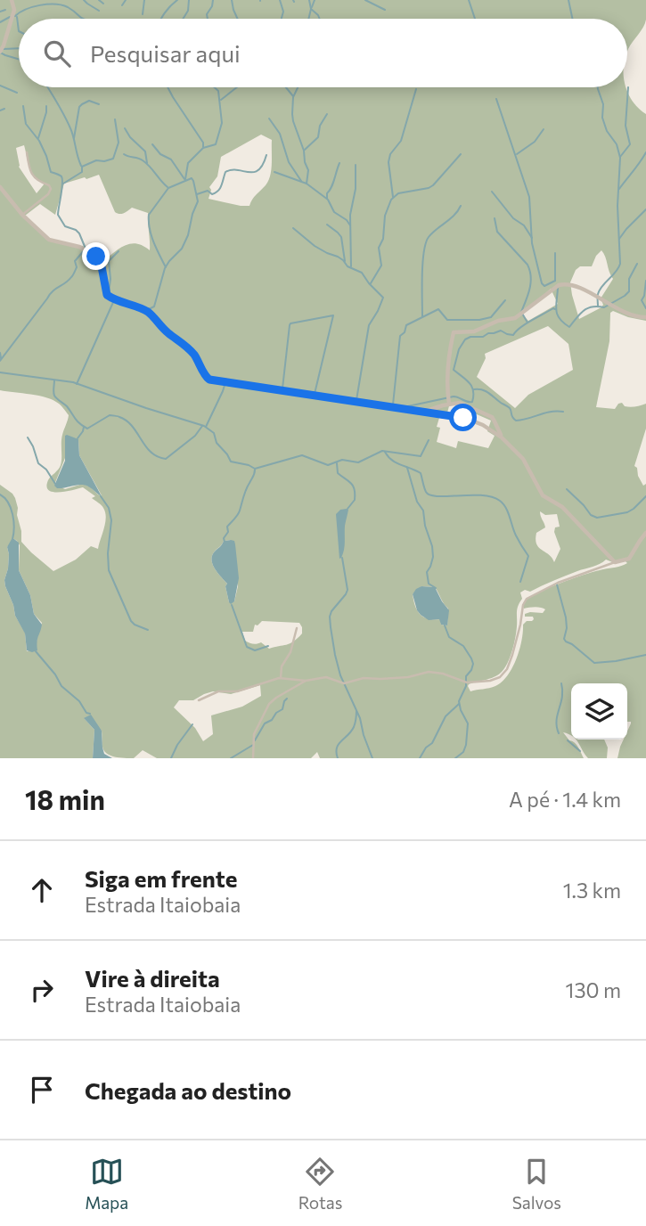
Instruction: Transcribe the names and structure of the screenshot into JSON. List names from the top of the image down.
{
  "page": {
    "search": "Pesquisar aqui",
    "heading": ["18 min", "A pé · 1.4 km"],
    "list": [
      ["Siga em frente", "Estrada Itaiobaia", "1.3 km"],
      ["Vire à direita", "Estrada Itaiobaia", "130 m"],
      "Chegada ao destino"
    ],
    "nav": ["Mapa", "Rotas", "Salvos"]
  }
}
